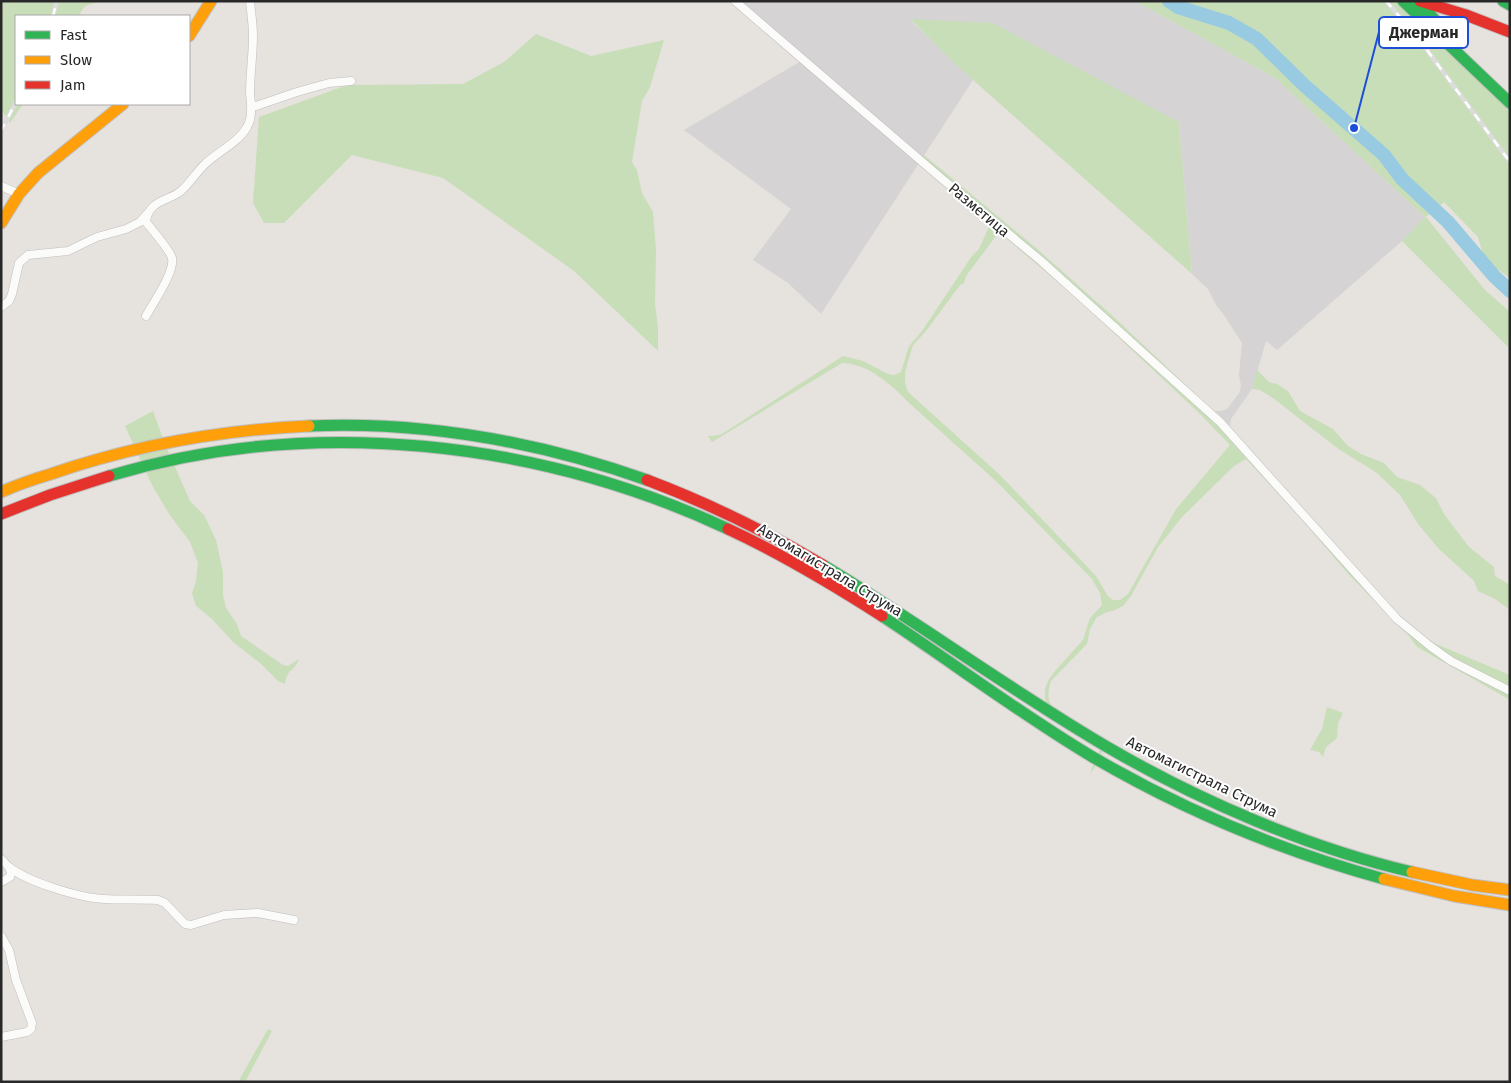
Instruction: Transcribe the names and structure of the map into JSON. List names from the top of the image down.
{
  "streets": {
    "main road": ["Автомагистрала Струма"],
    "street": ["Разметица"]
  },
  "places": ["Джерман"],
  "legend": ["Fast", "Slow", "Jam"]
}
